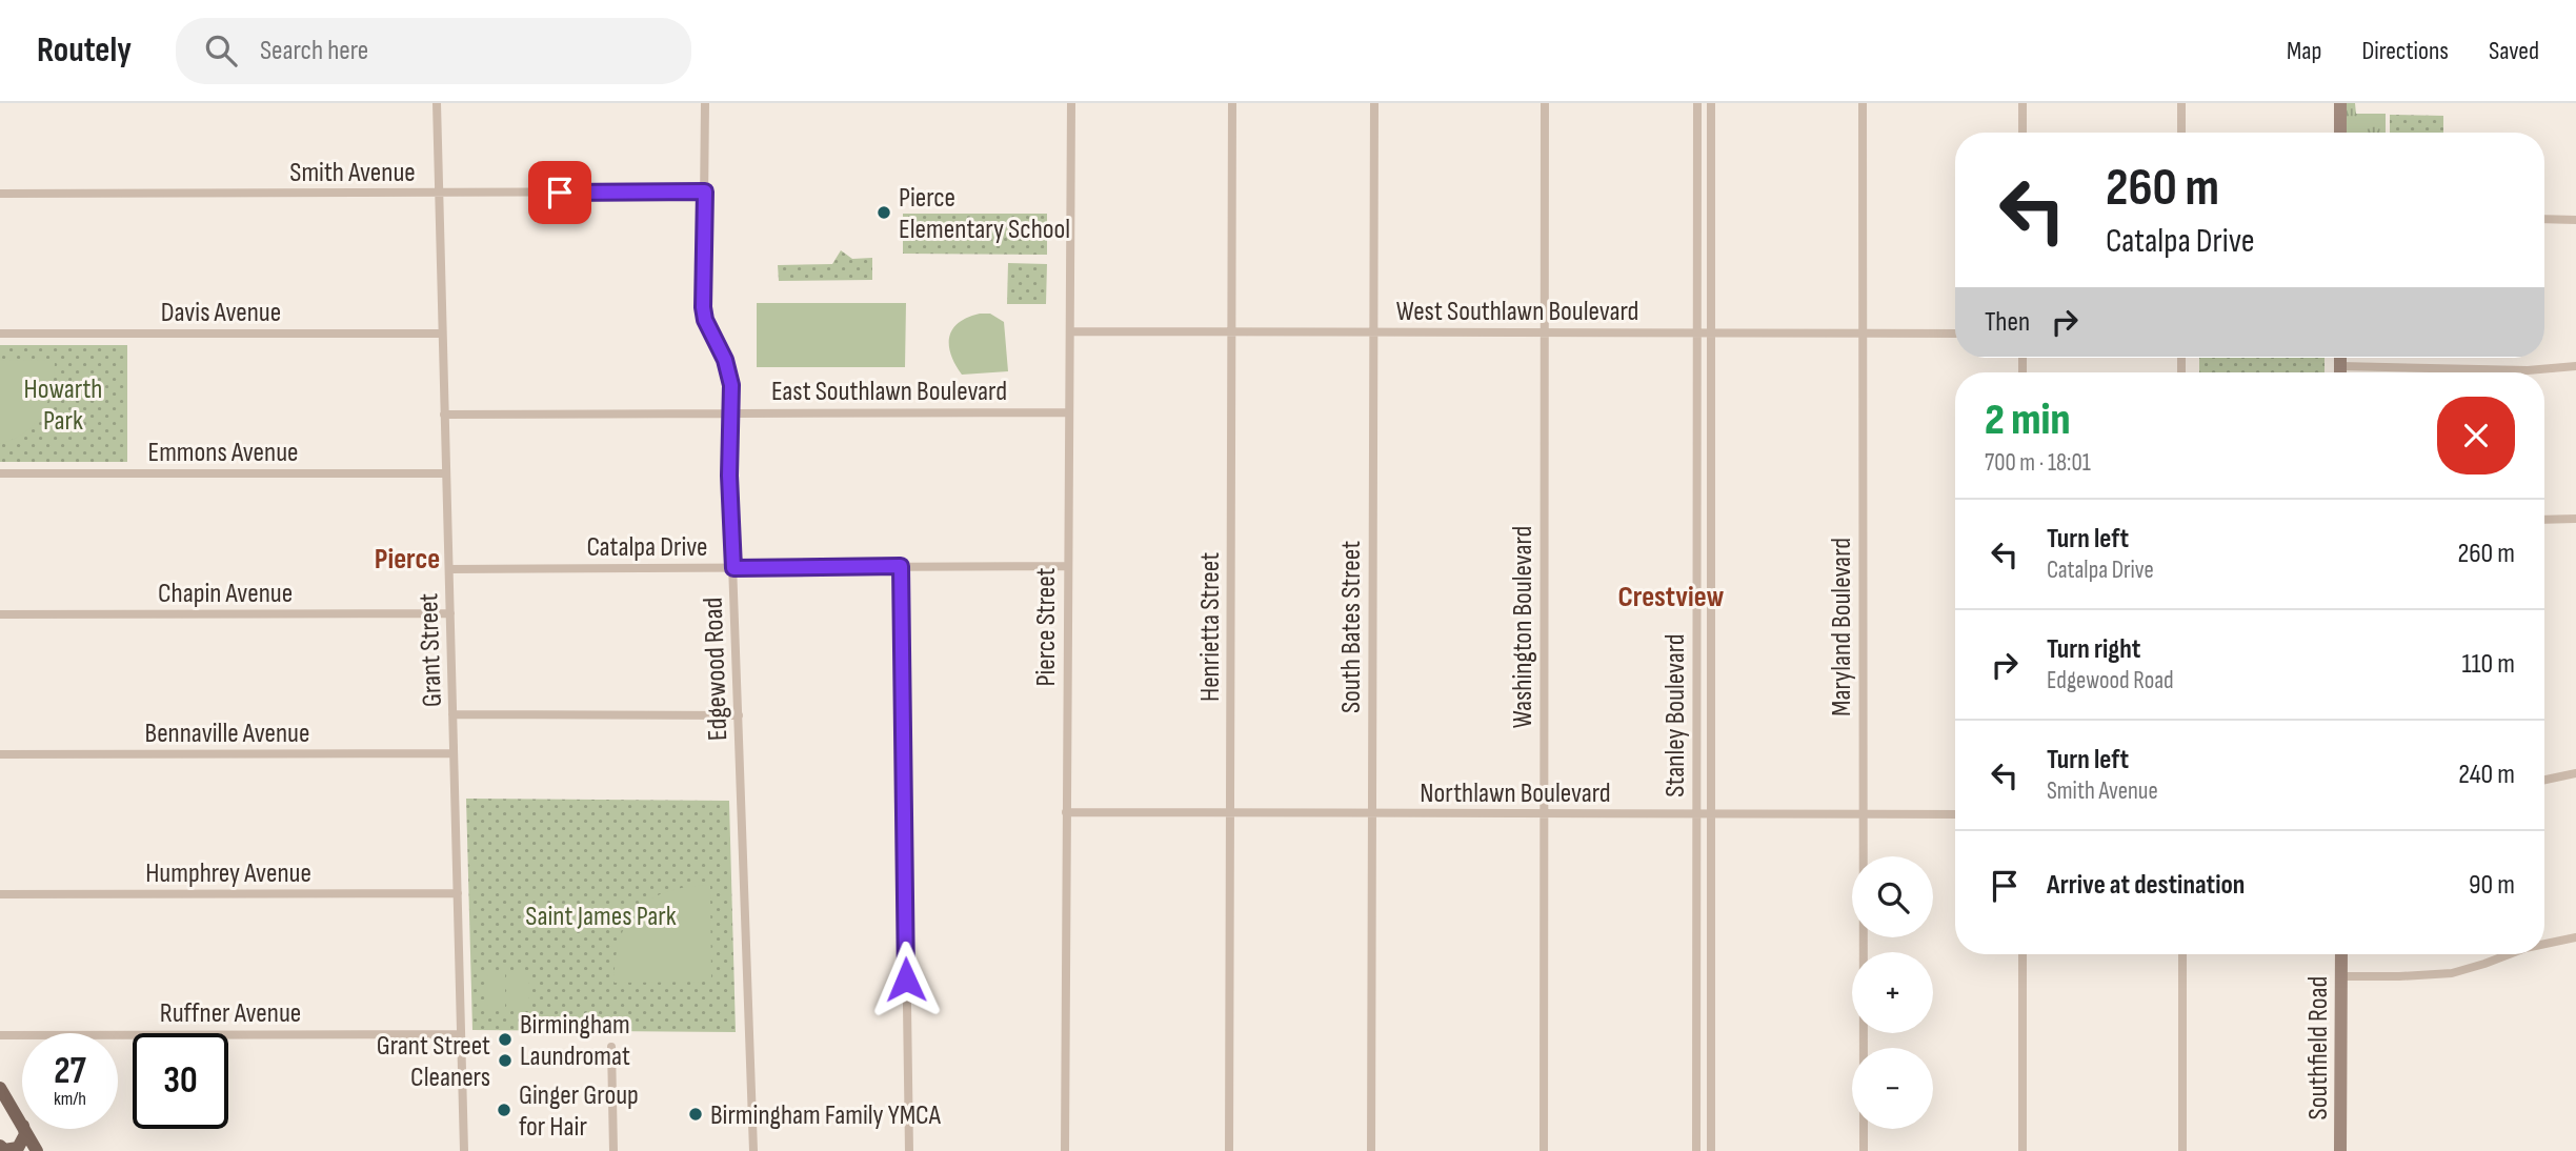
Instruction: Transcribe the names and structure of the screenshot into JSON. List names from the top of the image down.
{
  "streets": {
    "main road": ["Southfield Road"],
    "street": [
      "Smith Avenue",
      "West Southlawn Boulevard",
      "Davis Avenue",
      "East Southlawn Boulevard",
      "Emmons Avenue",
      "Catalpa Drive",
      "Chapin Avenue",
      "Pierce Street",
      "Henrietta Street",
      "South Bates Street",
      "Washington Boulevard",
      "Maryland Boulevard",
      "Grant Street",
      "Edgewood Road",
      "Stanley Boulevard",
      "Bennaville Avenue",
      "Northlawn Boulevard",
      "Humphrey Avenue",
      "Ruffner Avenue"
    ]
  },
  "crossings": [
    ["Smith Avenue", "Grant Street"],
    ["Smith Avenue", "Edgewood Road"],
    ["West Southlawn Boulevard", "Pierce Street"],
    ["West Southlawn Boulevard", "Henrietta Street"],
    ["West Southlawn Boulevard", "South Bates Street"],
    ["West Southlawn Boulevard", "Washington Boulevard"],
    ["West Southlawn Boulevard", "Maryland Boulevard"],
    ["West Southlawn Boulevard", "Stanley Boulevard"],
    ["Davis Avenue", "Grant Street"],
    ["East Southlawn Boulevard", "Pierce Street"],
    ["East Southlawn Boulevard", "Grant Street"],
    ["East Southlawn Boulevard", "Edgewood Road"],
    ["Emmons Avenue", "Grant Street"],
    ["Catalpa Drive", "Pierce Street"],
    ["Catalpa Drive", "Grant Street"],
    ["Catalpa Drive", "Edgewood Road"],
    ["Chapin Avenue", "Grant Street"],
    ["Pierce Street", "Northlawn Boulevard"],
    ["Henrietta Street", "Northlawn Boulevard"],
    ["South Bates Street", "Northlawn Boulevard"],
    ["Washington Boulevard", "Northlawn Boulevard"],
    ["Maryland Boulevard", "Northlawn Boulevard"],
    ["Grant Street", "Bennaville Avenue"],
    ["Grant Street", "Humphrey Avenue"],
    ["Grant Street", "Ruffner Avenue"],
    ["Stanley Boulevard", "Northlawn Boulevard"]
  ],
  "districts": ["Pierce", "Crestview"],
  "parks": ["Howarth Park", "Saint James Park"],
  "places": [
    "Pierce Elementary School",
    "Birmingham Laundromat",
    "Grant Street Cleaners",
    "Ginger Group for Hair",
    "Birmingham Family YMCA"
  ],
  "page": {
    "header": "Routely",
    "search": "Search here",
    "nav": ["Map", "Directions", "Saved"],
    "turn": ["260 m", "Catalpa Drive"],
    "then": "Then",
    "heading": ["2 min", "700 m · 18:01"],
    "list": [
      {
        "name": "Turn left",
        "note": "Catalpa Drive",
        "value": "260 m"
      },
      {
        "name": "Turn right",
        "note": "Edgewood Road",
        "value": "110 m"
      },
      {
        "name": "Turn left",
        "note": "Smith Avenue",
        "value": "240 m"
      },
      {
        "name": "Arrive at destination",
        "value": "90 m"
      }
    ],
    "map_buttons": ["+", "−"],
    "speed": "27 km/h",
    "limit": "30"
  }
}
